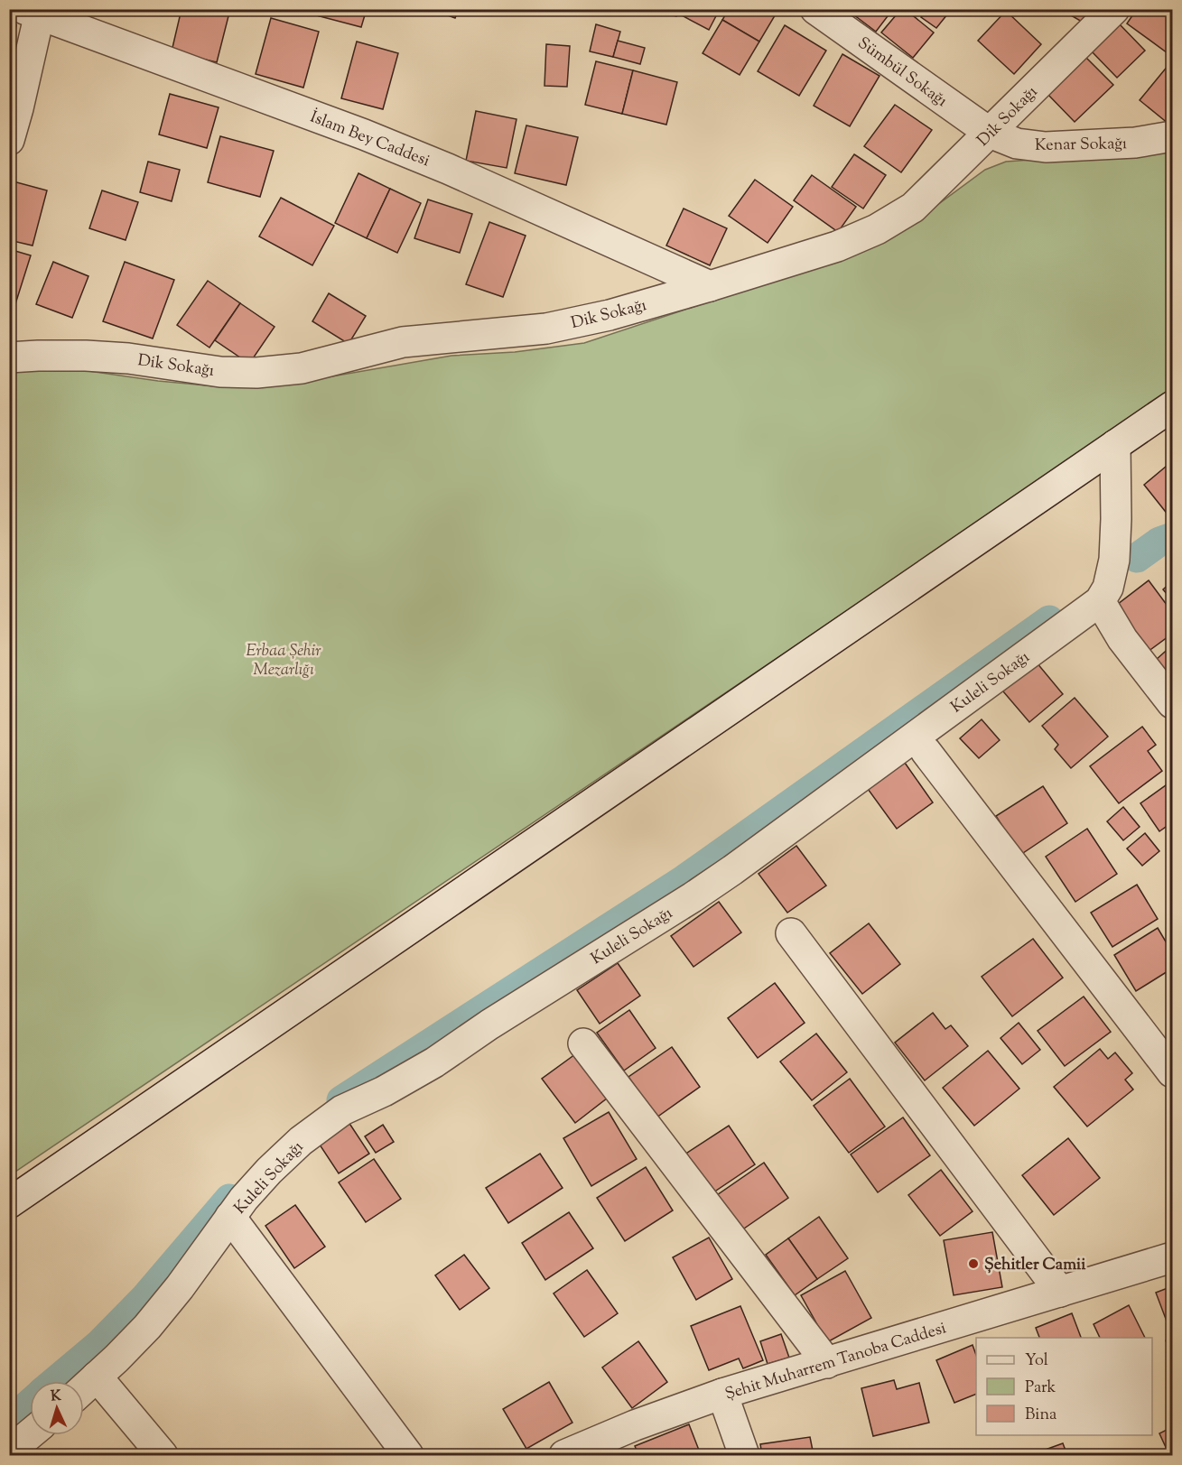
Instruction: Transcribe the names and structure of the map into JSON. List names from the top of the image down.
{
  "streets": {
    "street": [
      "Sümbül Sokağı",
      "Dik Sokağı",
      "İslam Bey Caddesi",
      "Kenar Sokağı",
      "Kuleli Sokağı",
      "Şehit Muharrem Tanoba Caddesi"
    ]
  },
  "crossings": [
    ["Sümbül Sokağı", "Dik Sokağı"],
    ["Sümbül Sokağı", "Kenar Sokağı"],
    ["Dik Sokağı", "İslam Bey Caddesi"],
    ["Dik Sokağı", "Kenar Sokağı"]
  ],
  "parks": ["Erbaa Şehir Mezarlığı"],
  "places": ["Şehitler Camii"],
  "legend": ["Yol", "Park", "Bina"],
  "north": "top"
}
